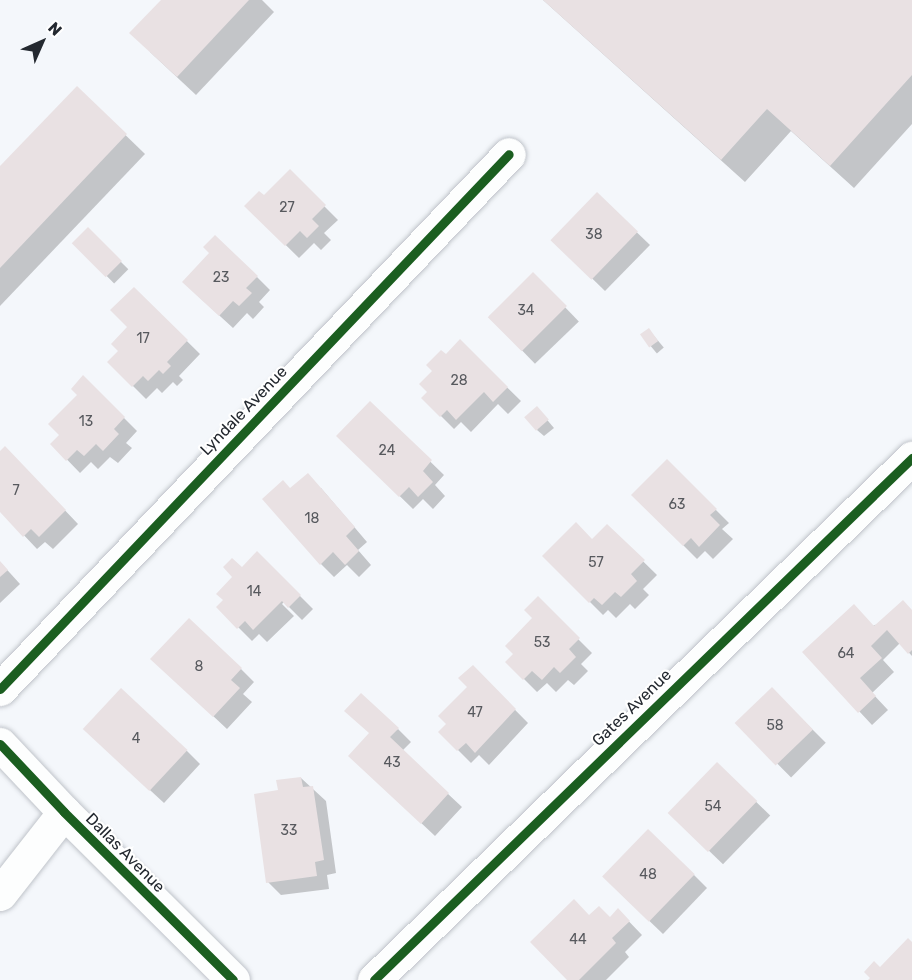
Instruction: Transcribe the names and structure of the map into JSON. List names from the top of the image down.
{
  "streets": {
    "street": ["Lyndale Avenue", "Gates Avenue", "Dallas Avenue"]
  },
  "house_numbers": [
    "27",
    "38",
    "23",
    "34",
    "17",
    "28",
    "13",
    "24",
    "7",
    "63",
    "18",
    "57",
    "14",
    "53",
    "64",
    "8",
    "47",
    "58",
    "4",
    "43",
    "54",
    "33",
    "48",
    "44"
  ],
  "north": "top right"
}
